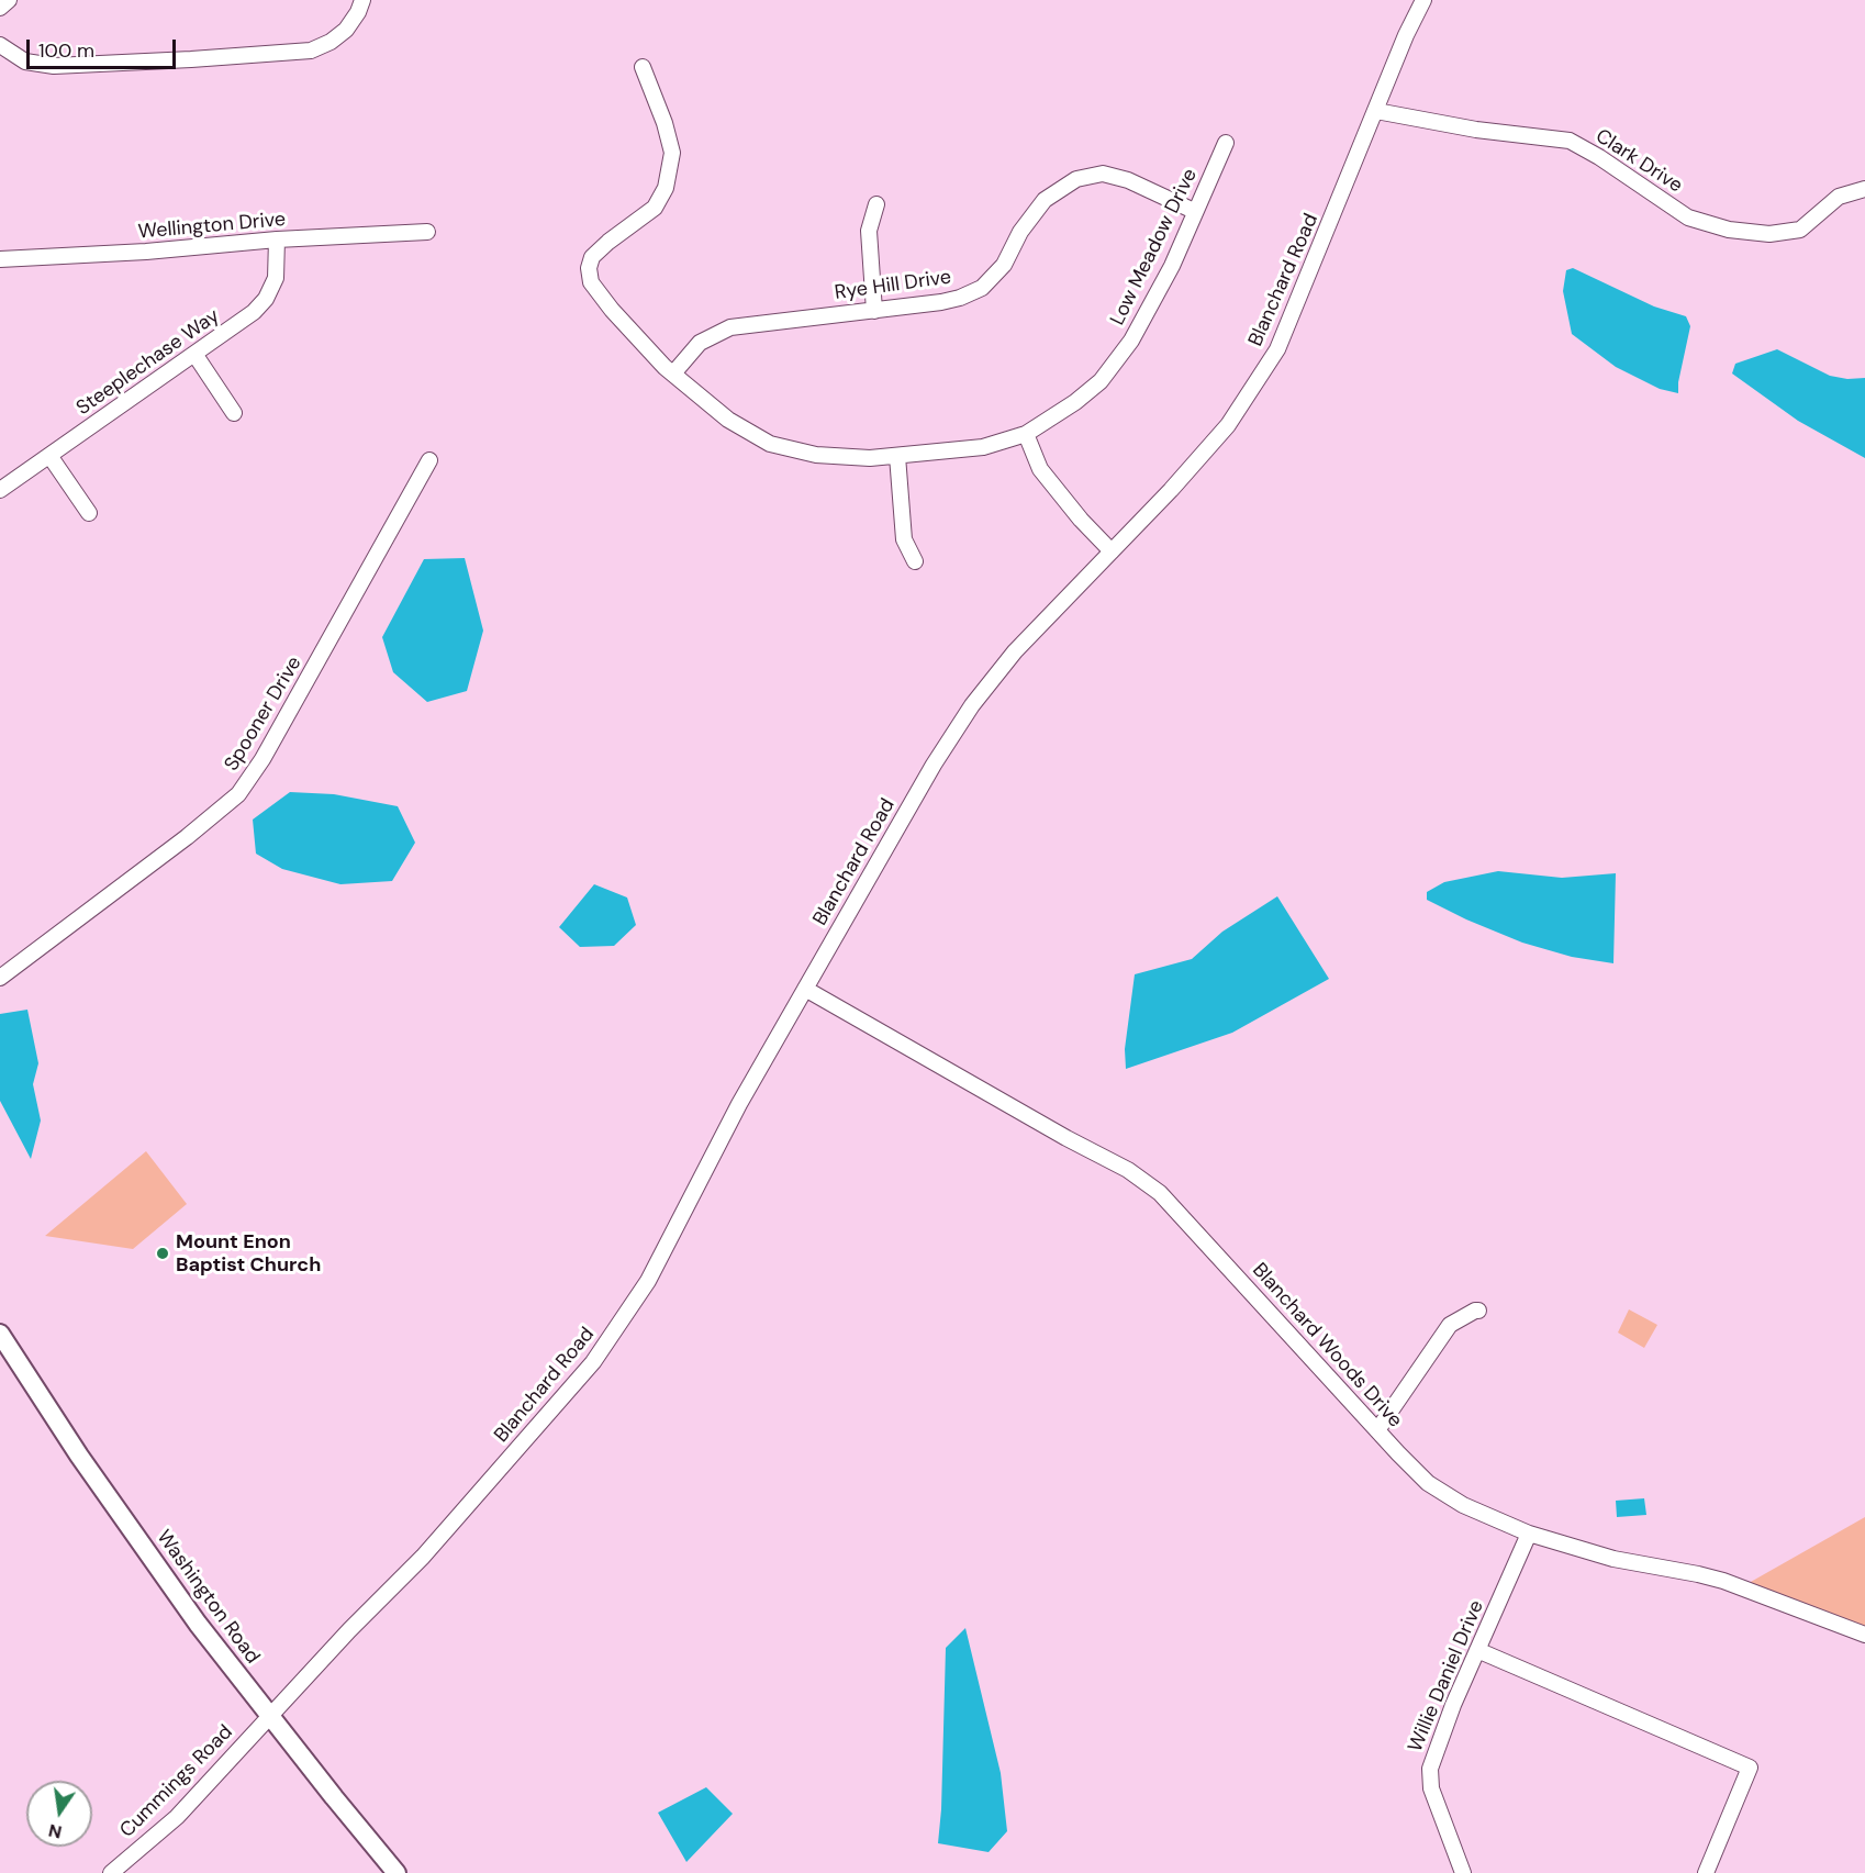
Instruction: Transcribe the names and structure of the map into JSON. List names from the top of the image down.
{
  "streets": {
    "main road": ["Washington Road"],
    "street": [
      "Clark Drive",
      "Wellington Drive",
      "Low Meadow Drive",
      "Blanchard Road",
      "Rye Hill Drive",
      "Steeplechase Way",
      "Spooner Drive",
      "Blanchard Woods Drive",
      "Willie Daniel Drive",
      "Cummings Road"
    ]
  },
  "crossings": [
    ["Clark Drive", "Blanchard Road"],
    ["Wellington Drive", "Steeplechase Way"],
    ["Low Meadow Drive", "Rye Hill Drive"],
    ["Blanchard Road", "Blanchard Woods Drive"],
    ["Blanchard Road", "Washington Road"],
    ["Blanchard Road", "Cummings Road"],
    ["Blanchard Woods Drive", "Willie Daniel Drive"],
    ["Washington Road", "Cummings Road"]
  ],
  "places": ["Mount Enon Baptist Church"],
  "scale_bar": "100 m",
  "north": "bottom"
}
